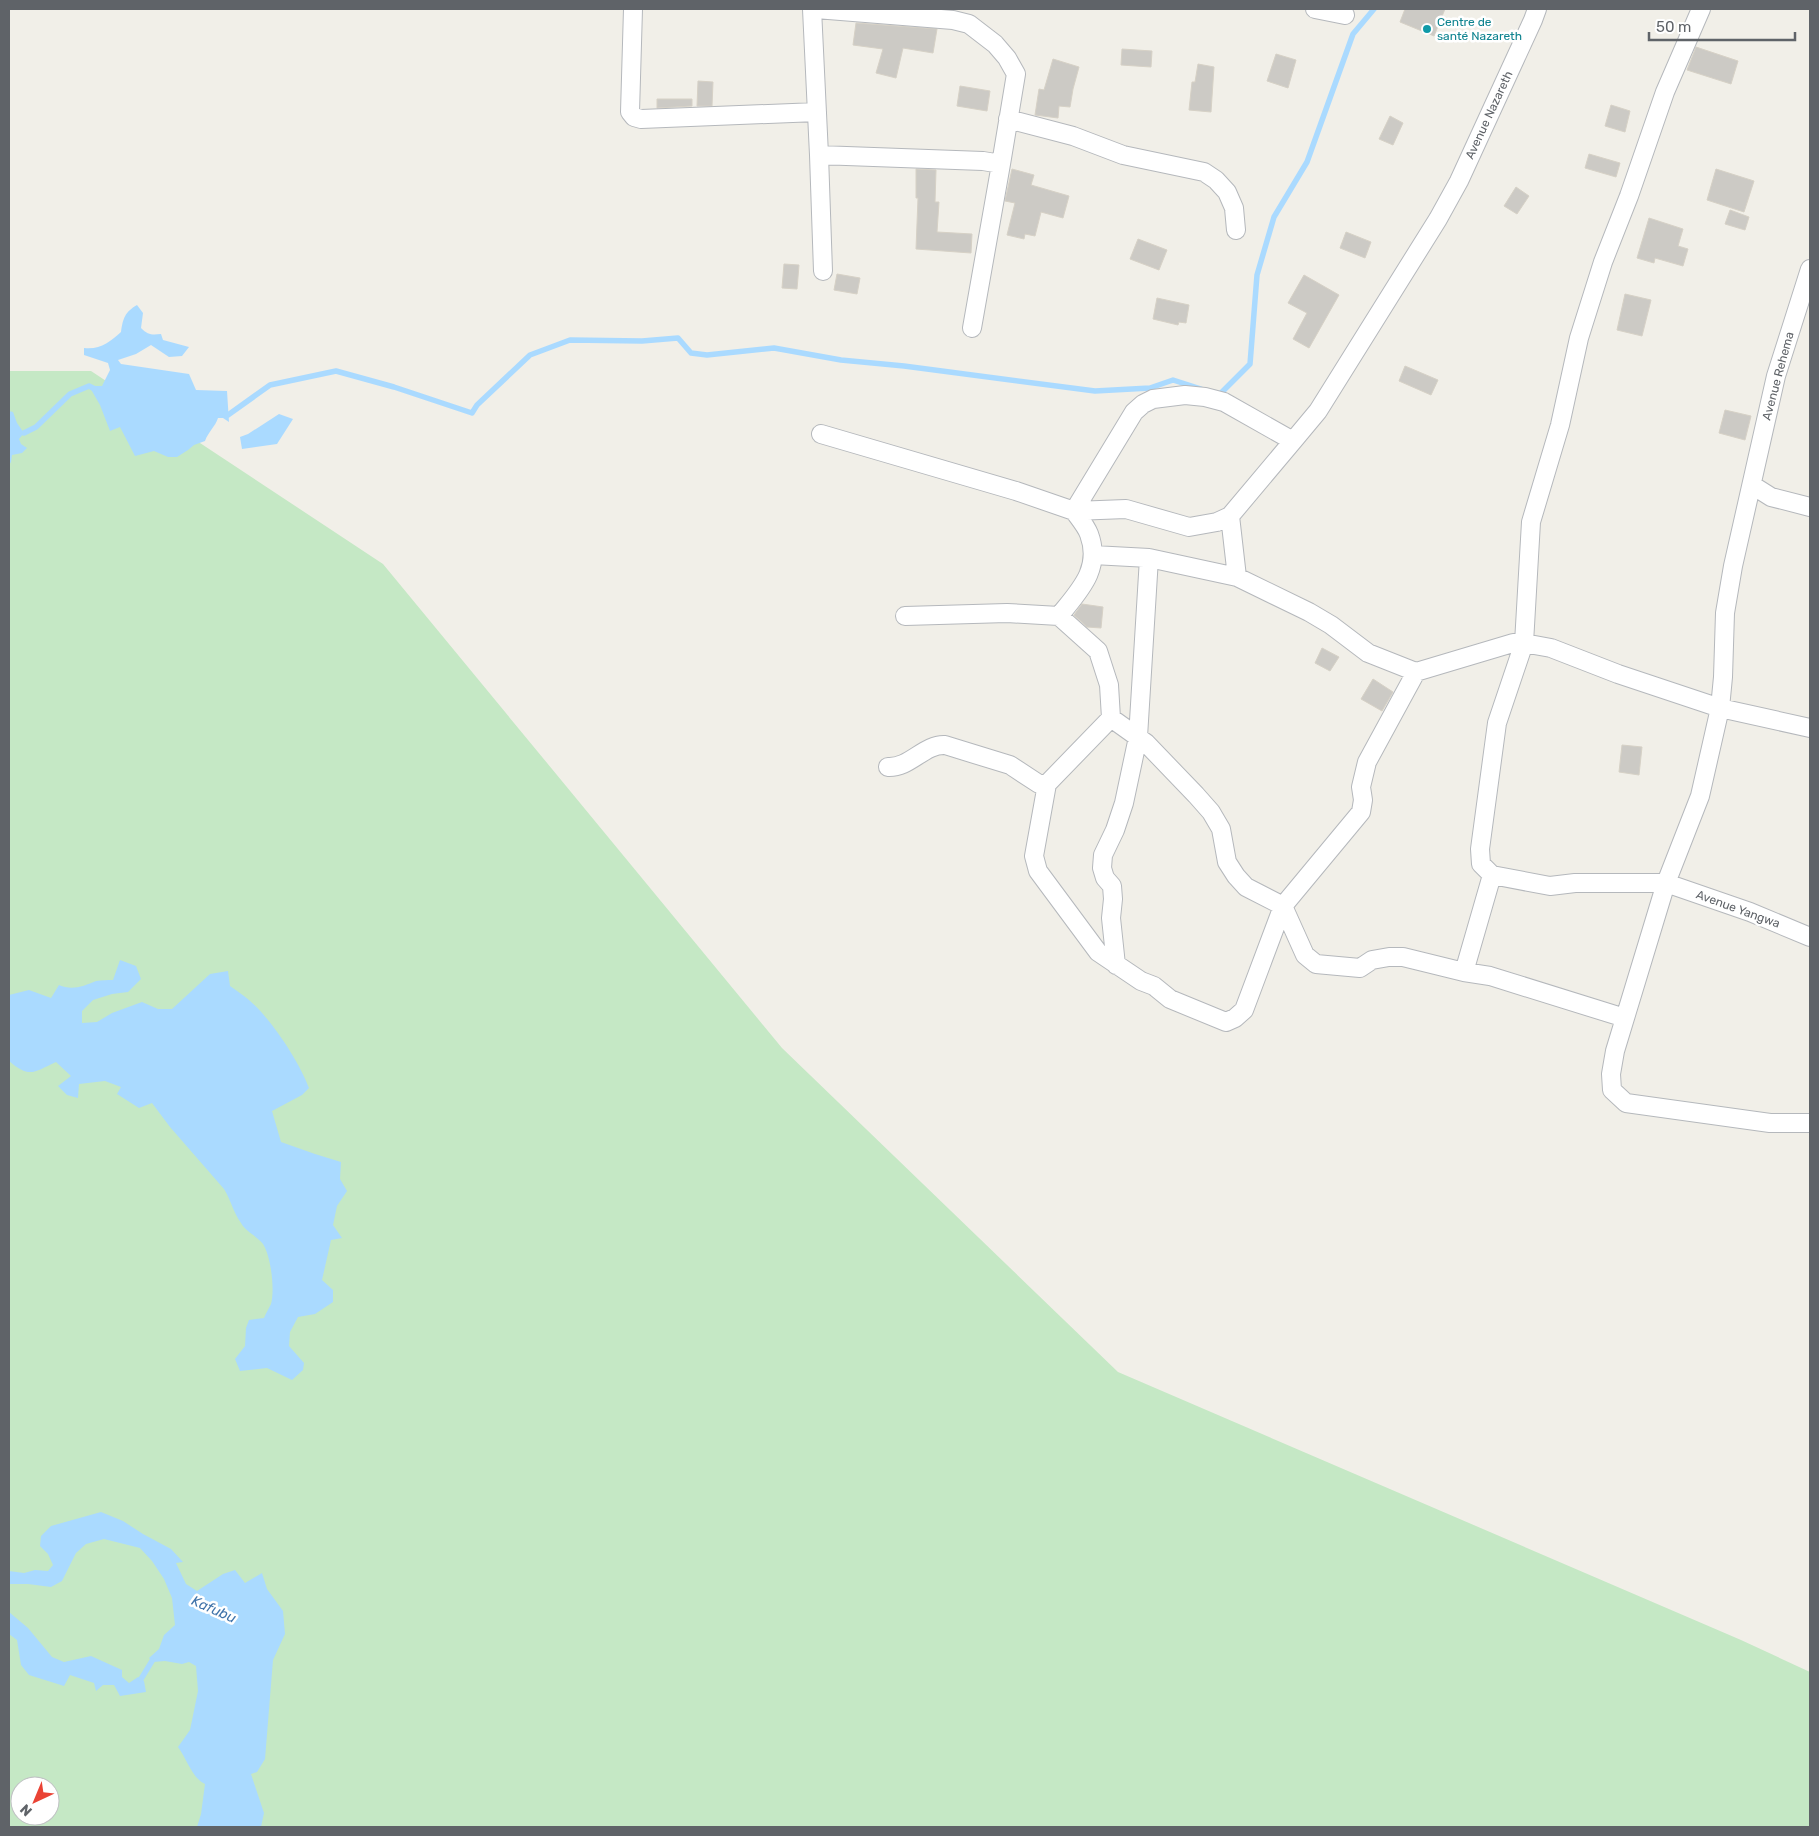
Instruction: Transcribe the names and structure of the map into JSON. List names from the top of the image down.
{
  "streets": {
    "street": ["Avenue Nazareth", "Avenue Rehema", "Avenue Yangwa"]
  },
  "crossings": [
    ["Avenue Rehema", "Avenue Yangwa"]
  ],
  "water": ["Kafubu"],
  "places": ["Centre de santé Nazareth"],
  "scale_bar": "50 m",
  "north": "bottom left"
}
